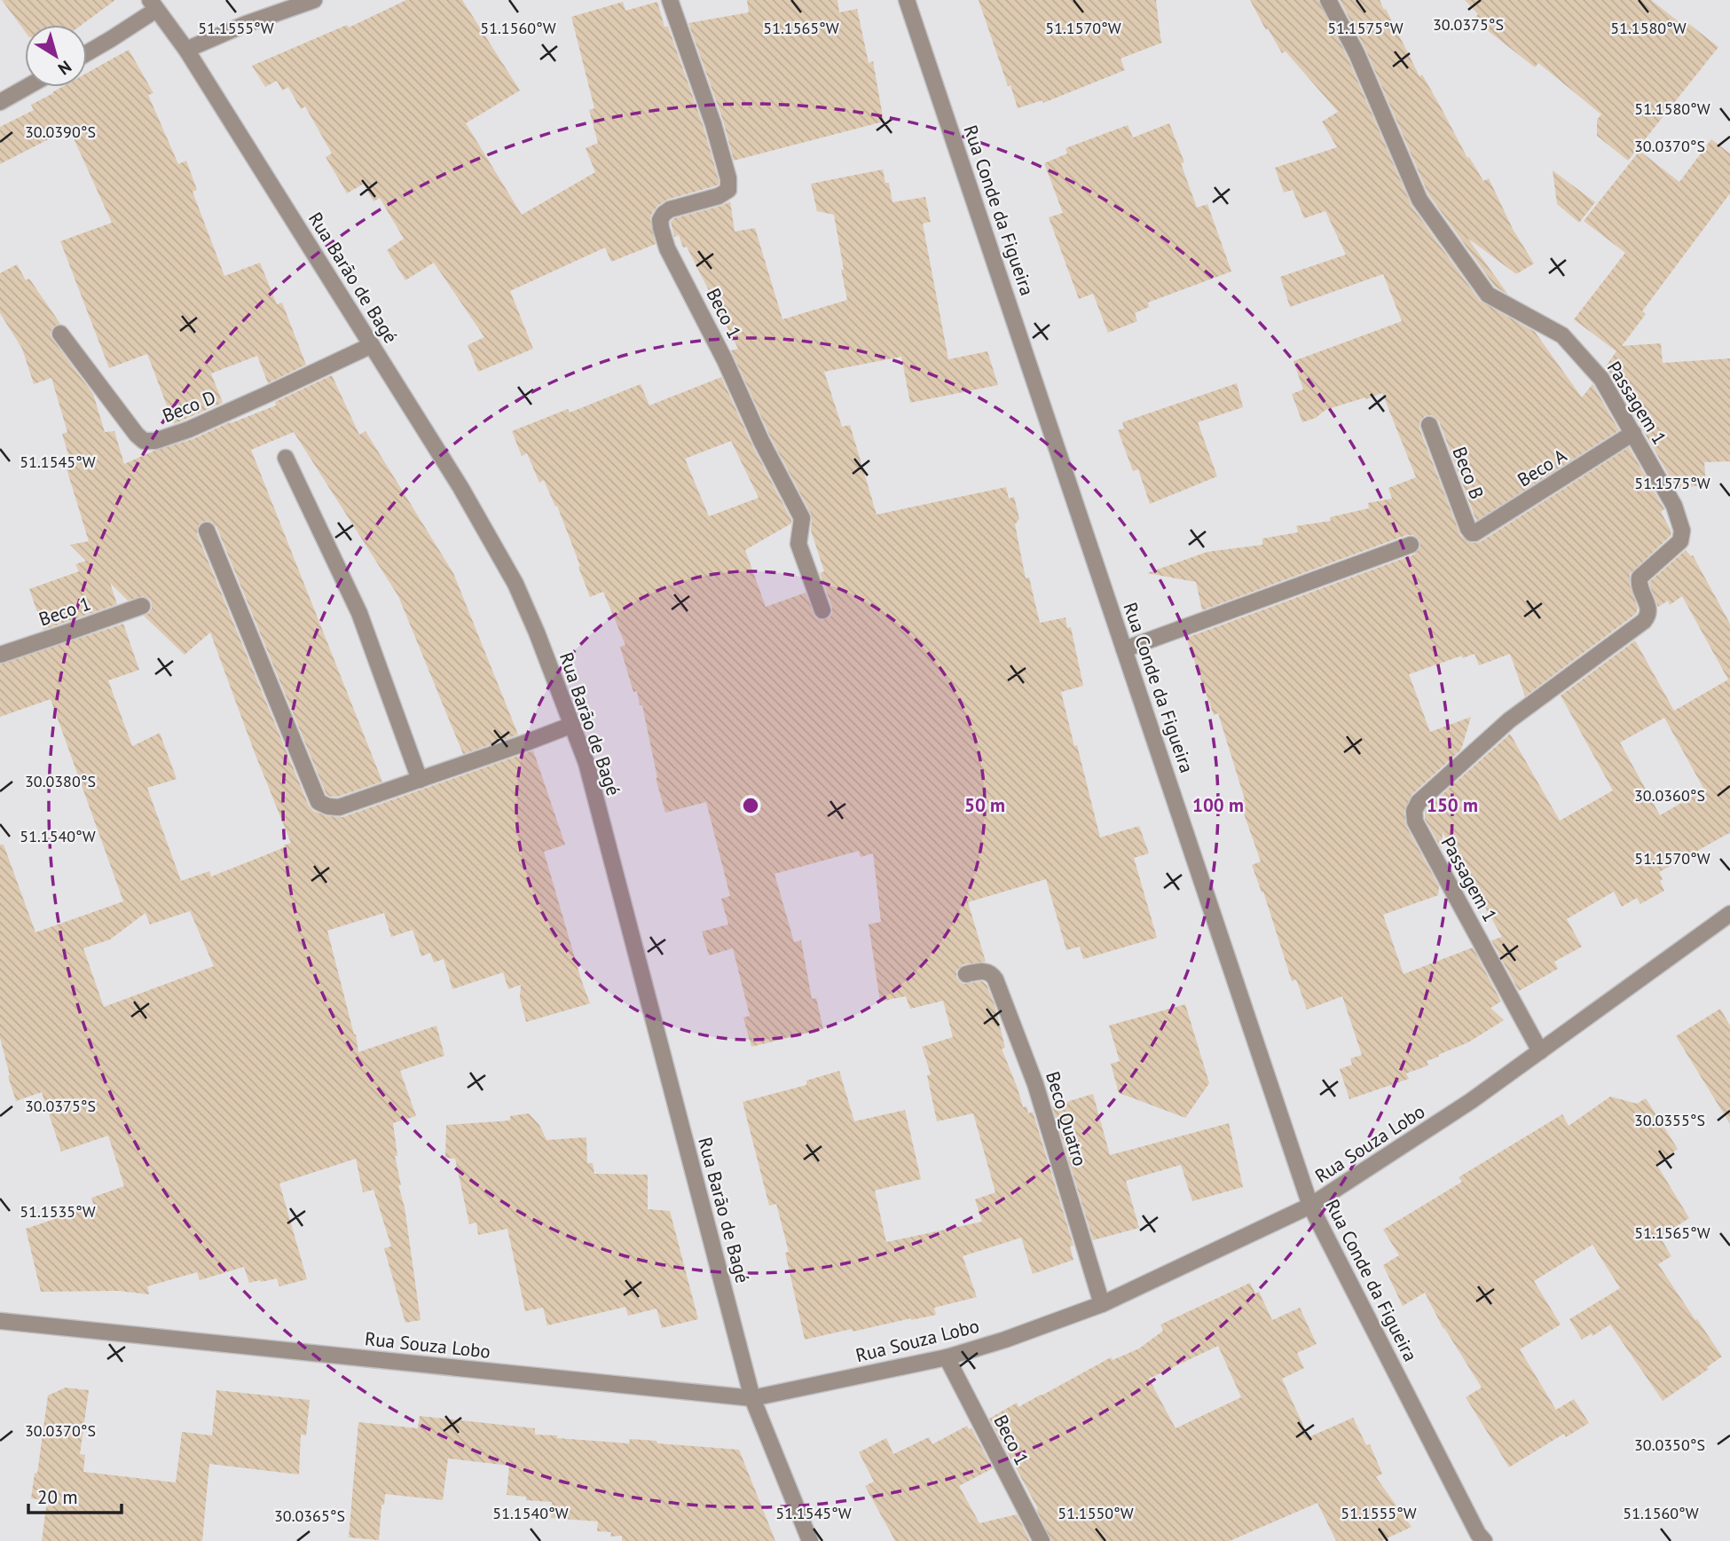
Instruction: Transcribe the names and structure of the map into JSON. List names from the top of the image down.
{
  "streets": {
    "street": [
      "Rua Conde da Figueira",
      "Rua Barão de Bagé",
      "Beco 1",
      "Passagem 1",
      "Beco D",
      "Beco A",
      "Beco B",
      "Beco Quatro",
      "Rua Souza Lobo"
    ]
  },
  "crossings": [
    ["Rua Conde da Figueira", "Rua Souza Lobo"],
    ["Rua Barão de Bagé", "Beco D"],
    ["Rua Barão de Bagé", "Rua Souza Lobo"],
    ["Beco 1", "Rua Souza Lobo"],
    ["Passagem 1", "Beco A"],
    ["Passagem 1", "Rua Souza Lobo"],
    ["Beco A", "Beco B"],
    ["Beco Quatro", "Rua Souza Lobo"]
  ],
  "scale_bar": "20 m",
  "north": "bottom right",
  "coordinates": [
    "30.0375°S",
    "51.1555°W",
    "51.1570°W",
    "51.1575°W",
    "51.1580°W",
    "51.1560°W",
    "51.1565°W",
    "30.0390°S",
    "30.0370°S",
    "51.1545°W",
    "30.0380°S",
    "30.0360°S",
    "51.1540°W",
    "30.0355°S",
    "51.1535°W",
    "30.0350°S",
    "51.1550°W",
    "30.0365°S"
  ],
  "rings": ["50 m", "100 m", "150 m"]
}
